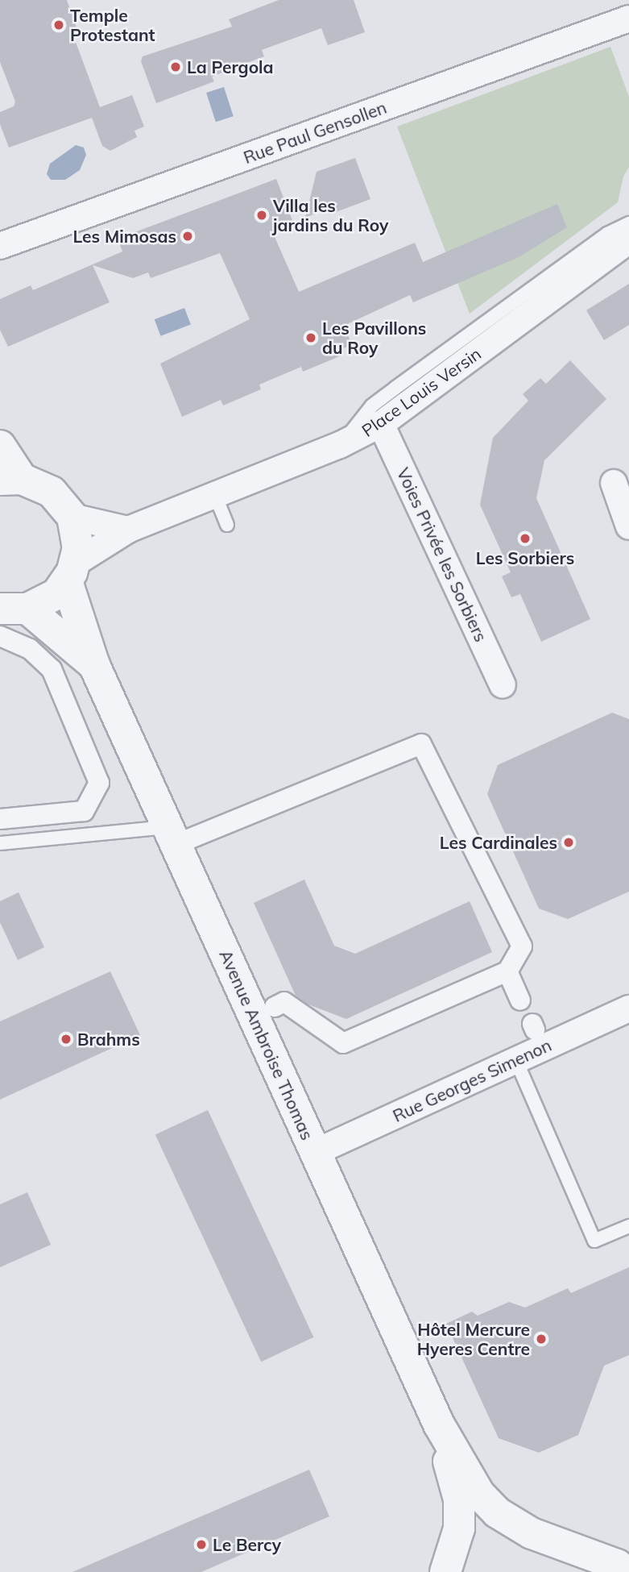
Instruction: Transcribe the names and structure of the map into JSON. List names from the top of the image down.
{
  "streets": {
    "street": [
      "Rue Paul Gensollen",
      "Place Louis Versin",
      "Voies Privée les Sorbiers",
      "Avenue Ambroise Thomas",
      "Rue Georges Simenon"
    ]
  },
  "crossings": [
    ["Place Louis Versin", "Voies Privée les Sorbiers"],
    ["Place Louis Versin", "Avenue Ambroise Thomas"],
    ["Avenue Ambroise Thomas", "Rue Georges Simenon"]
  ],
  "places": [
    "Temple Protestant",
    "La Pergola",
    "Villa les jardins du Roy",
    "Les Mimosas",
    "Les Pavillons du Roy",
    "Les Sorbiers",
    "Les Cardinales",
    "Brahms",
    "Hôtel Mercure Hyeres Centre",
    "Le Bercy"
  ]
}
